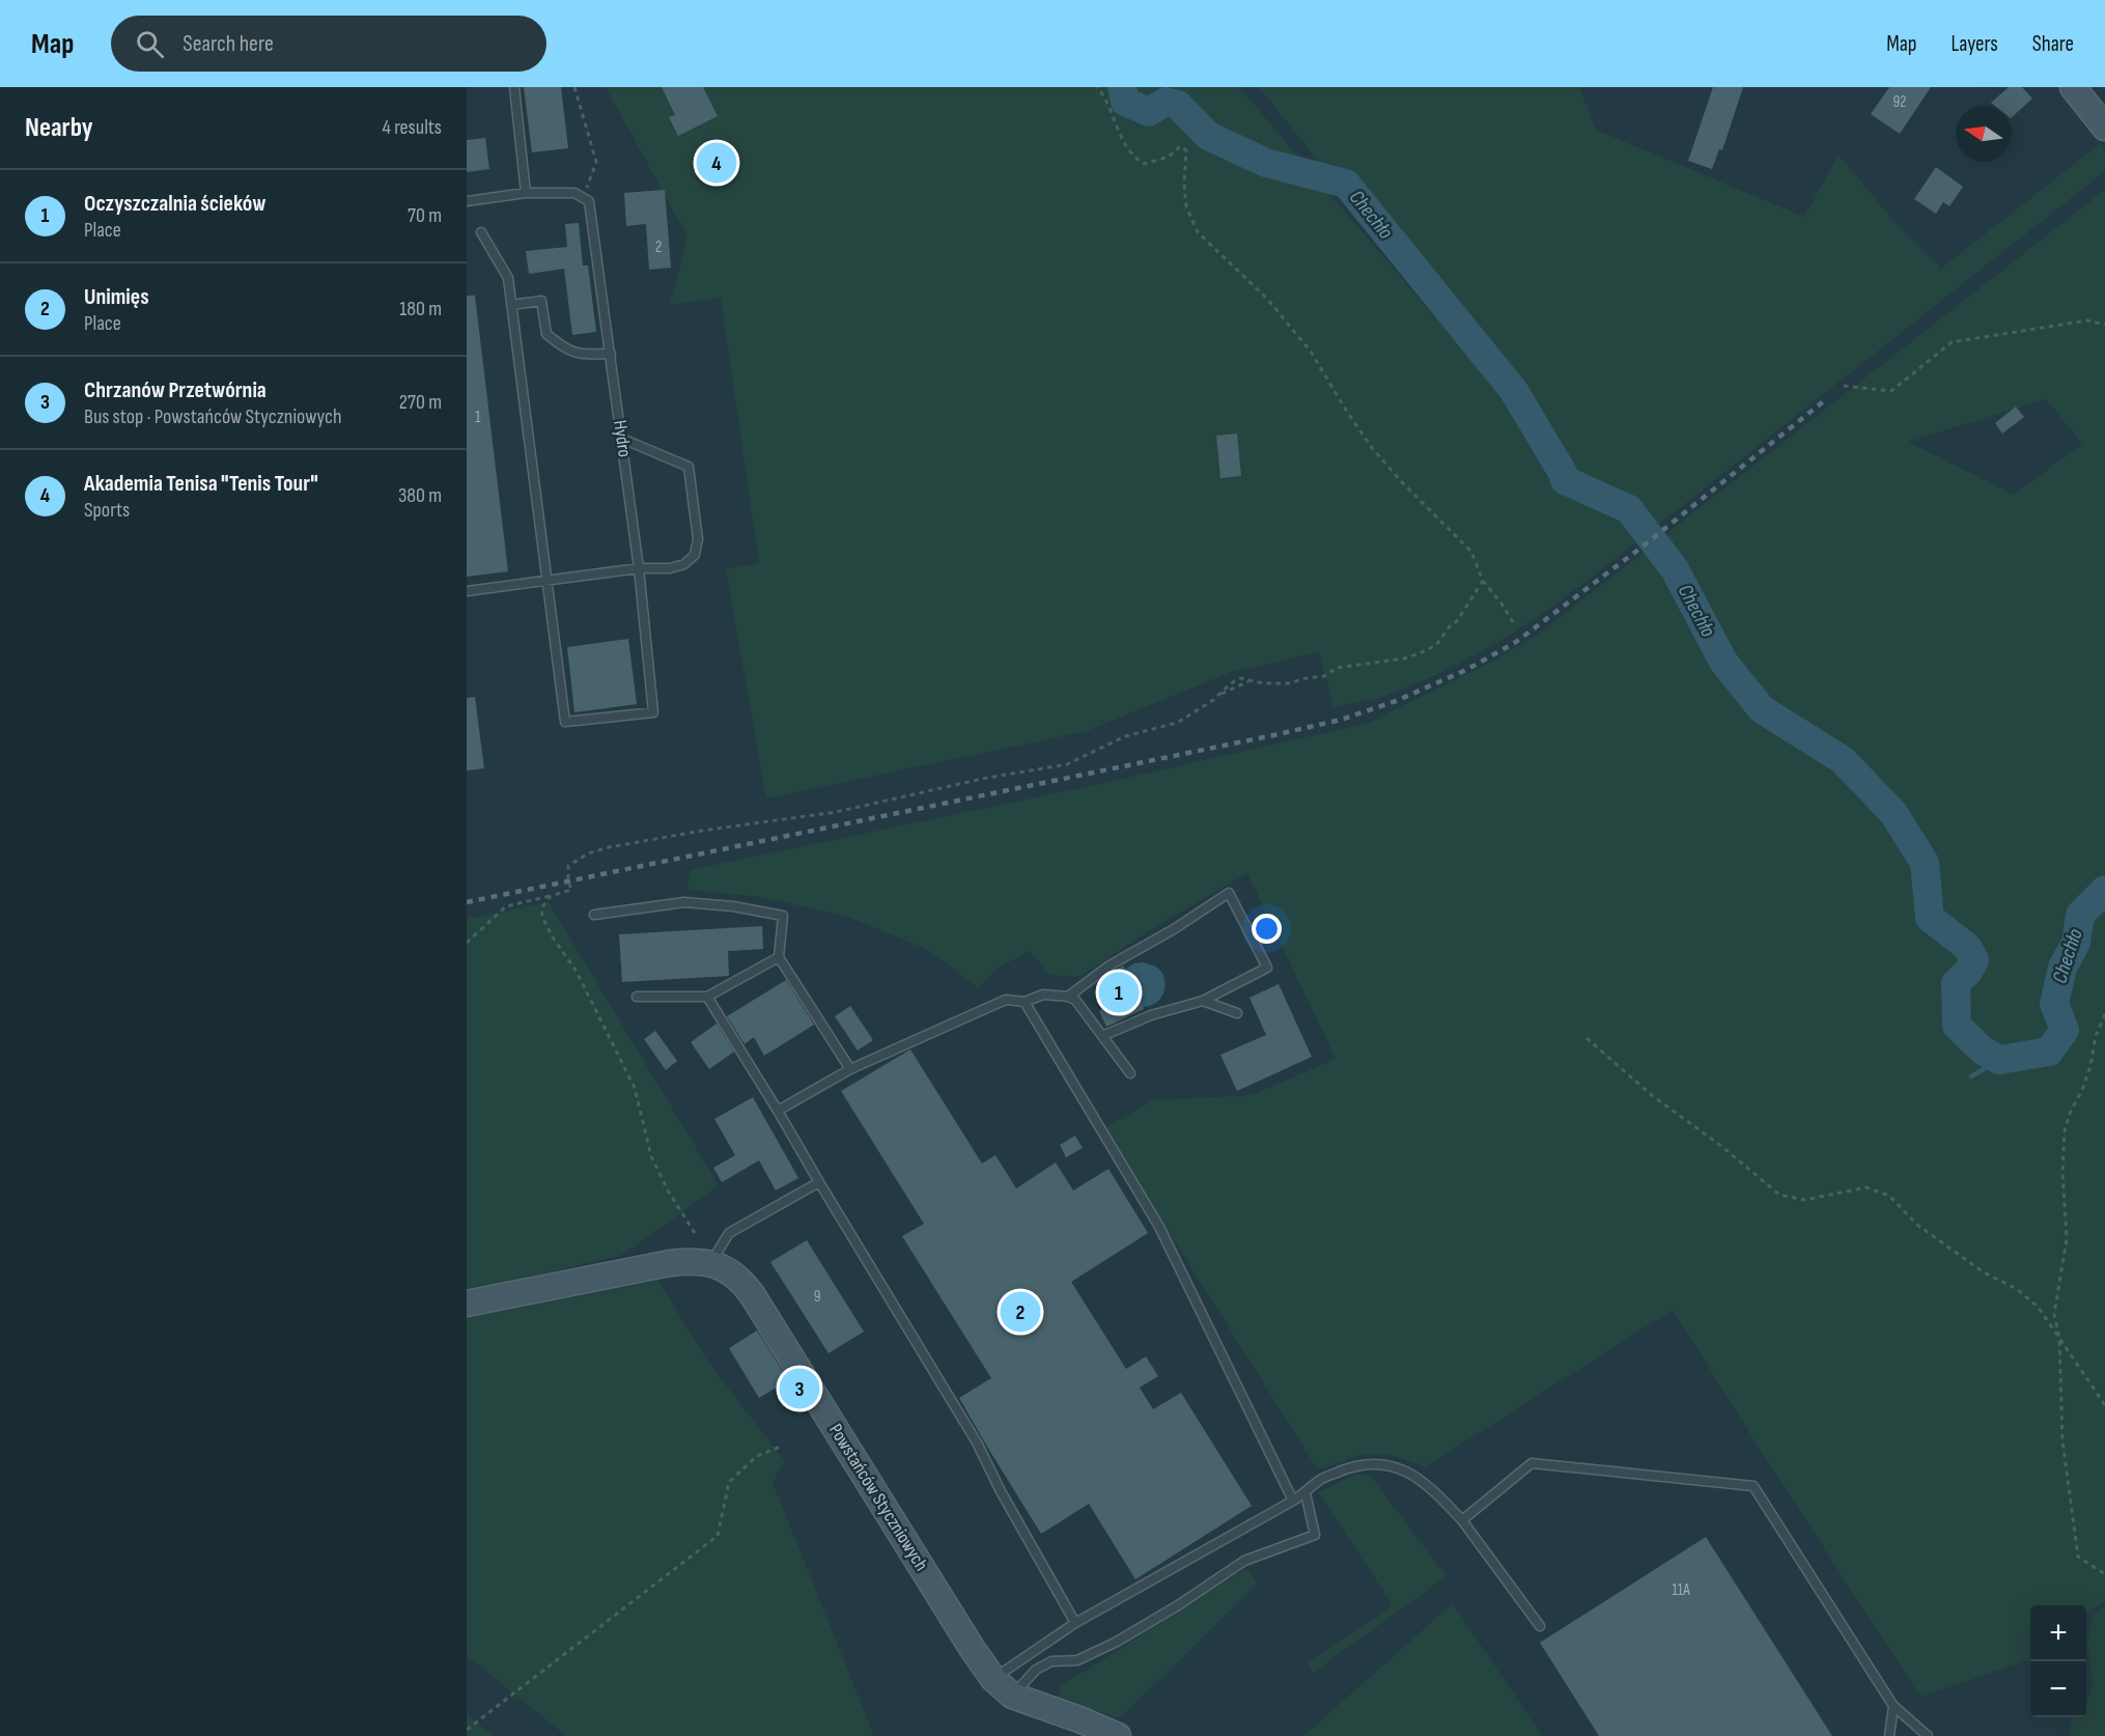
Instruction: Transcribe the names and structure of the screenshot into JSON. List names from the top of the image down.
{
  "streets": {
    "street": ["Powstańców Styczniowych"],
    "lane": ["Hydro"]
  },
  "water": ["Chechło"],
  "house_numbers": [
    "92",
    "2",
    "1",
    "9",
    "11A"
  ],
  "north": "left",
  "page": {
    "header": "Map",
    "search": "Search here",
    "nav": ["Map", "Layers", "Share"],
    "heading": ["Nearby", "4 results"],
    "pins": [
      "4",
      "1",
      "2",
      "3"
    ],
    "list": [
      {
        "mark": "1",
        "name": "Oczyszczalnia ścieków",
        "note": "Place",
        "value": "70 m"
      },
      {
        "mark": "2",
        "name": "Unimięs",
        "note": "Place",
        "value": "180 m"
      },
      {
        "mark": "3",
        "name": "Chrzanów Przetwórnia",
        "note": "Bus stop · Powstańców Styczniowych",
        "value": "270 m"
      },
      {
        "mark": "4",
        "name": "Akademia Tenisa \"Tenis Tour\"",
        "note": "Sports",
        "value": "380 m"
      }
    ],
    "map_buttons": ["+", "−"]
  }
}
